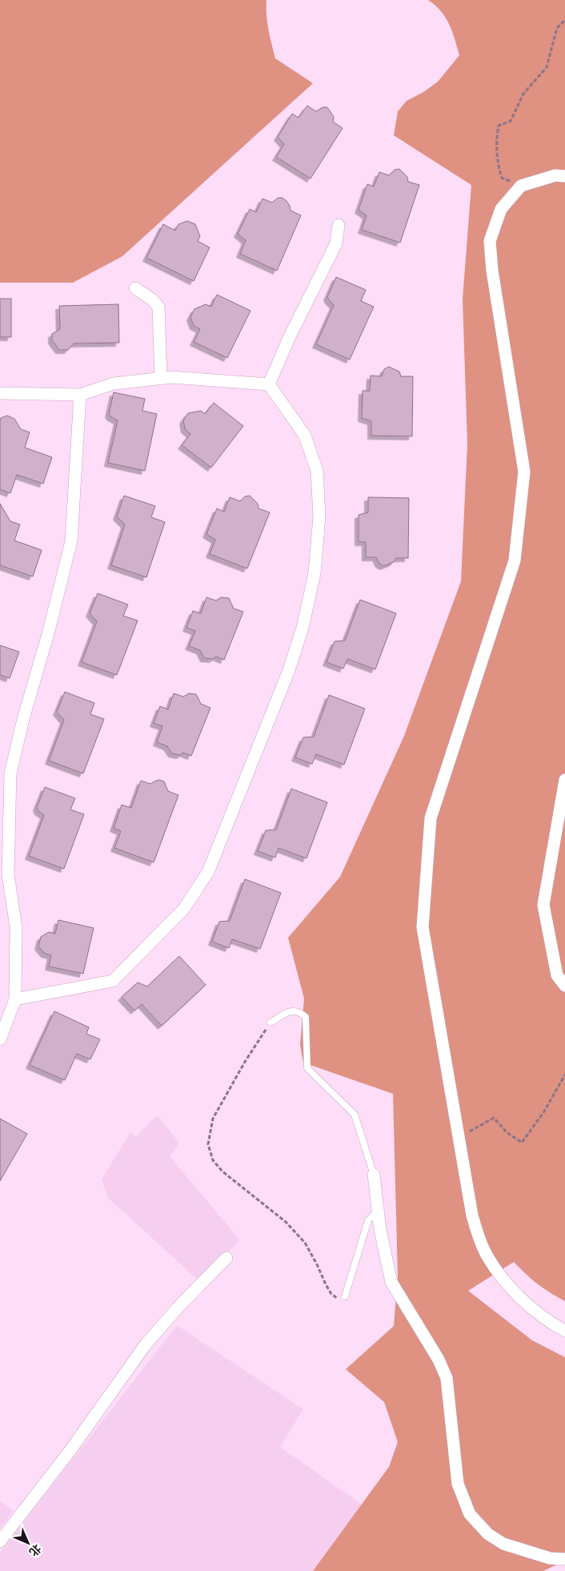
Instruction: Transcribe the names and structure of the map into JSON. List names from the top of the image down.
{
  "north": "bottom right"
}
